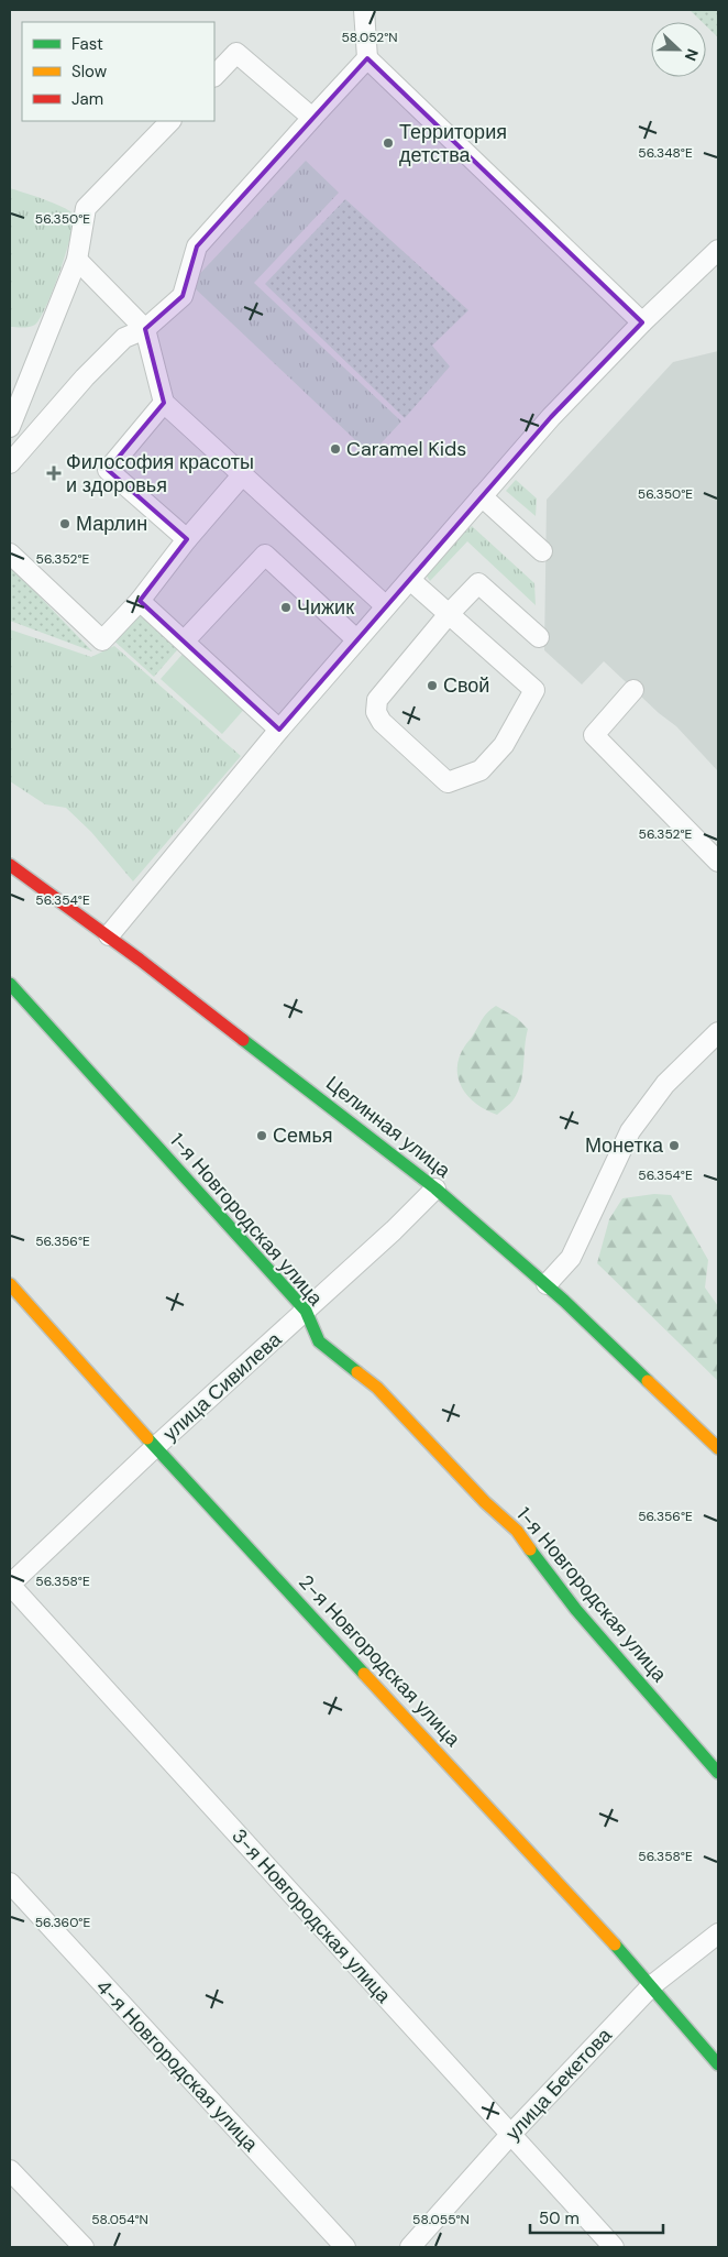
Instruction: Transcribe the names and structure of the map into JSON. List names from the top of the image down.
{
  "streets": {
    "street": [
      "Целинная улица",
      "1-я Новгородская улица",
      "улица Сивилева",
      "2-я Новгородская улица",
      "3-я Новгородская улица",
      "4-я Новгородская улица",
      "улица Бекетова"
    ]
  },
  "crossings": [
    ["Целинная улица", "улица Сивилева"],
    ["1-я Новгородская улица", "улица Сивилева"],
    ["улица Сивилева", "2-я Новгородская улица"],
    ["улица Сивилева", "3-я Новгородская улица"],
    ["2-я Новгородская улица", "улица Бекетова"],
    ["3-я Новгородская улица", "улица Бекетова"]
  ],
  "places": {
    "other": [
      "Территория детства",
      "Caramel Kids",
      "Марлин",
      "Чижик",
      "Свой",
      "Семья",
      "Монетка"
    ],
    "health": ["Философия красоты и здоровья"]
  },
  "legend": ["Fast", "Slow", "Jam"],
  "scale_bar": "50 m",
  "north": "right",
  "coordinates": [
    "58.052°N",
    "56.348°E",
    "56.350°E",
    "56.352°E",
    "56.354°E",
    "56.356°E",
    "56.358°E",
    "56.360°E",
    "58.054°N",
    "58.055°N"
  ]
}
